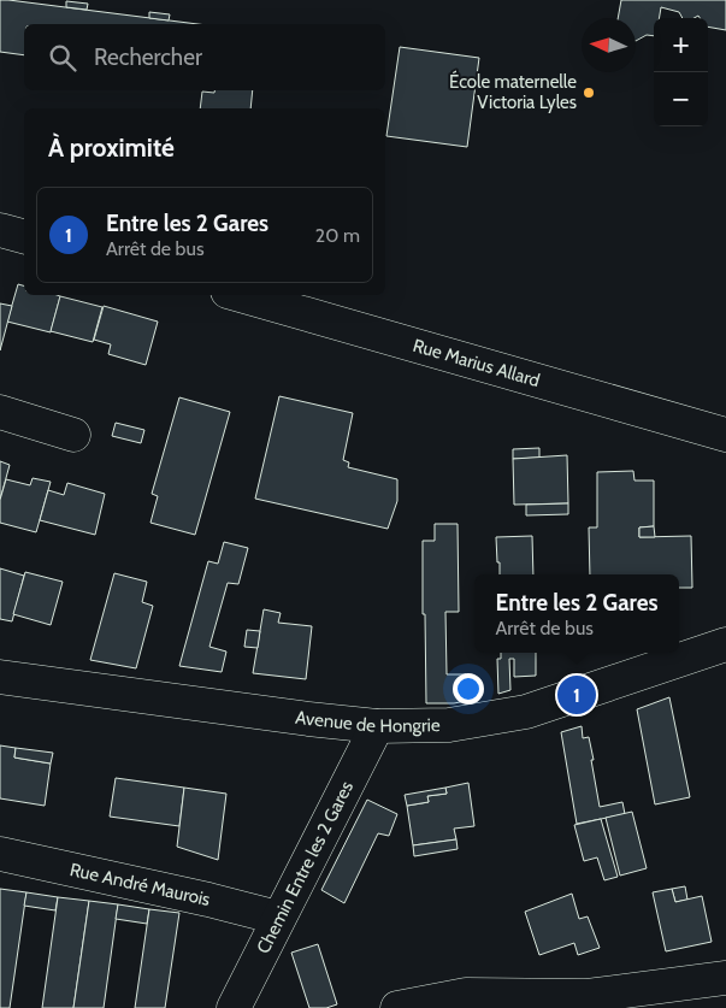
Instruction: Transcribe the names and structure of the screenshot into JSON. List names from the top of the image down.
{
  "streets": {
    "street": [
      "Rue Marius Allard",
      "Avenue de Hongrie",
      "Chemin Entre les 2 Gares",
      "Rue André Maurois"
    ]
  },
  "crossings": [
    ["Avenue de Hongrie", "Chemin Entre les 2 Gares"],
    ["Chemin Entre les 2 Gares", "Rue André Maurois"]
  ],
  "places": ["École maternelle Victoria Lyles"],
  "north": "left",
  "page": {
    "map_buttons": ["+", "−"],
    "search": "Rechercher",
    "heading": "À proximité",
    "list": [
      {
        "mark": "1",
        "name": "Entre les 2 Gares",
        "note": "Arrêt de bus",
        "value": "20 m"
      }
    ],
    "popup": ["Entre les 2 Gares", "Arrêt de bus"],
    "pins": "1"
  }
}
